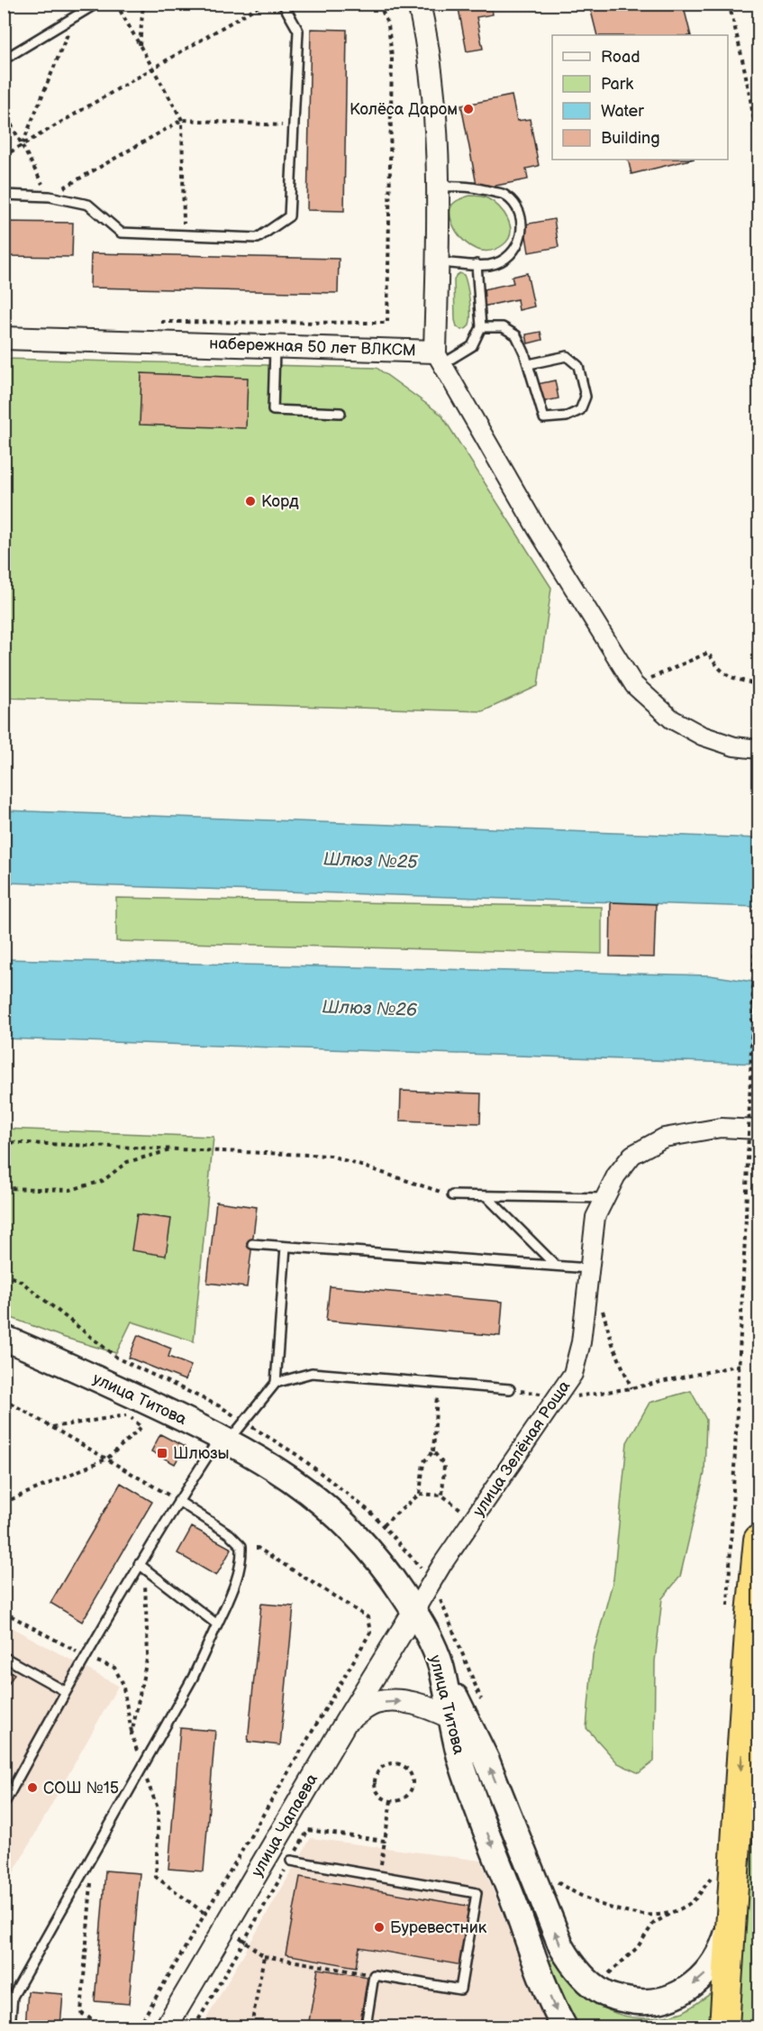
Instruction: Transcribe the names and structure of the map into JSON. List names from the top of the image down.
{
  "streets": {
    "main road": ["улица Титова"],
    "street": ["набережная 50 лет ВЛКСМ", "улица Зелёная Роща", "улица Чапаева"]
  },
  "crossings": [
    ["улица Титова", "улица Зелёная Роща"],
    ["улица Титова", "улица Чапаева"]
  ],
  "water": ["Шлюз №25", "Шлюз №26"],
  "places": {
    "other": [
      "Колёса Даром",
      "Корд",
      "СОШ №15",
      "Буревестник"
    ],
    "transit": ["Шлюзы"]
  },
  "legend": [
    "Road",
    "Park",
    "Water",
    "Building"
  ]
}
